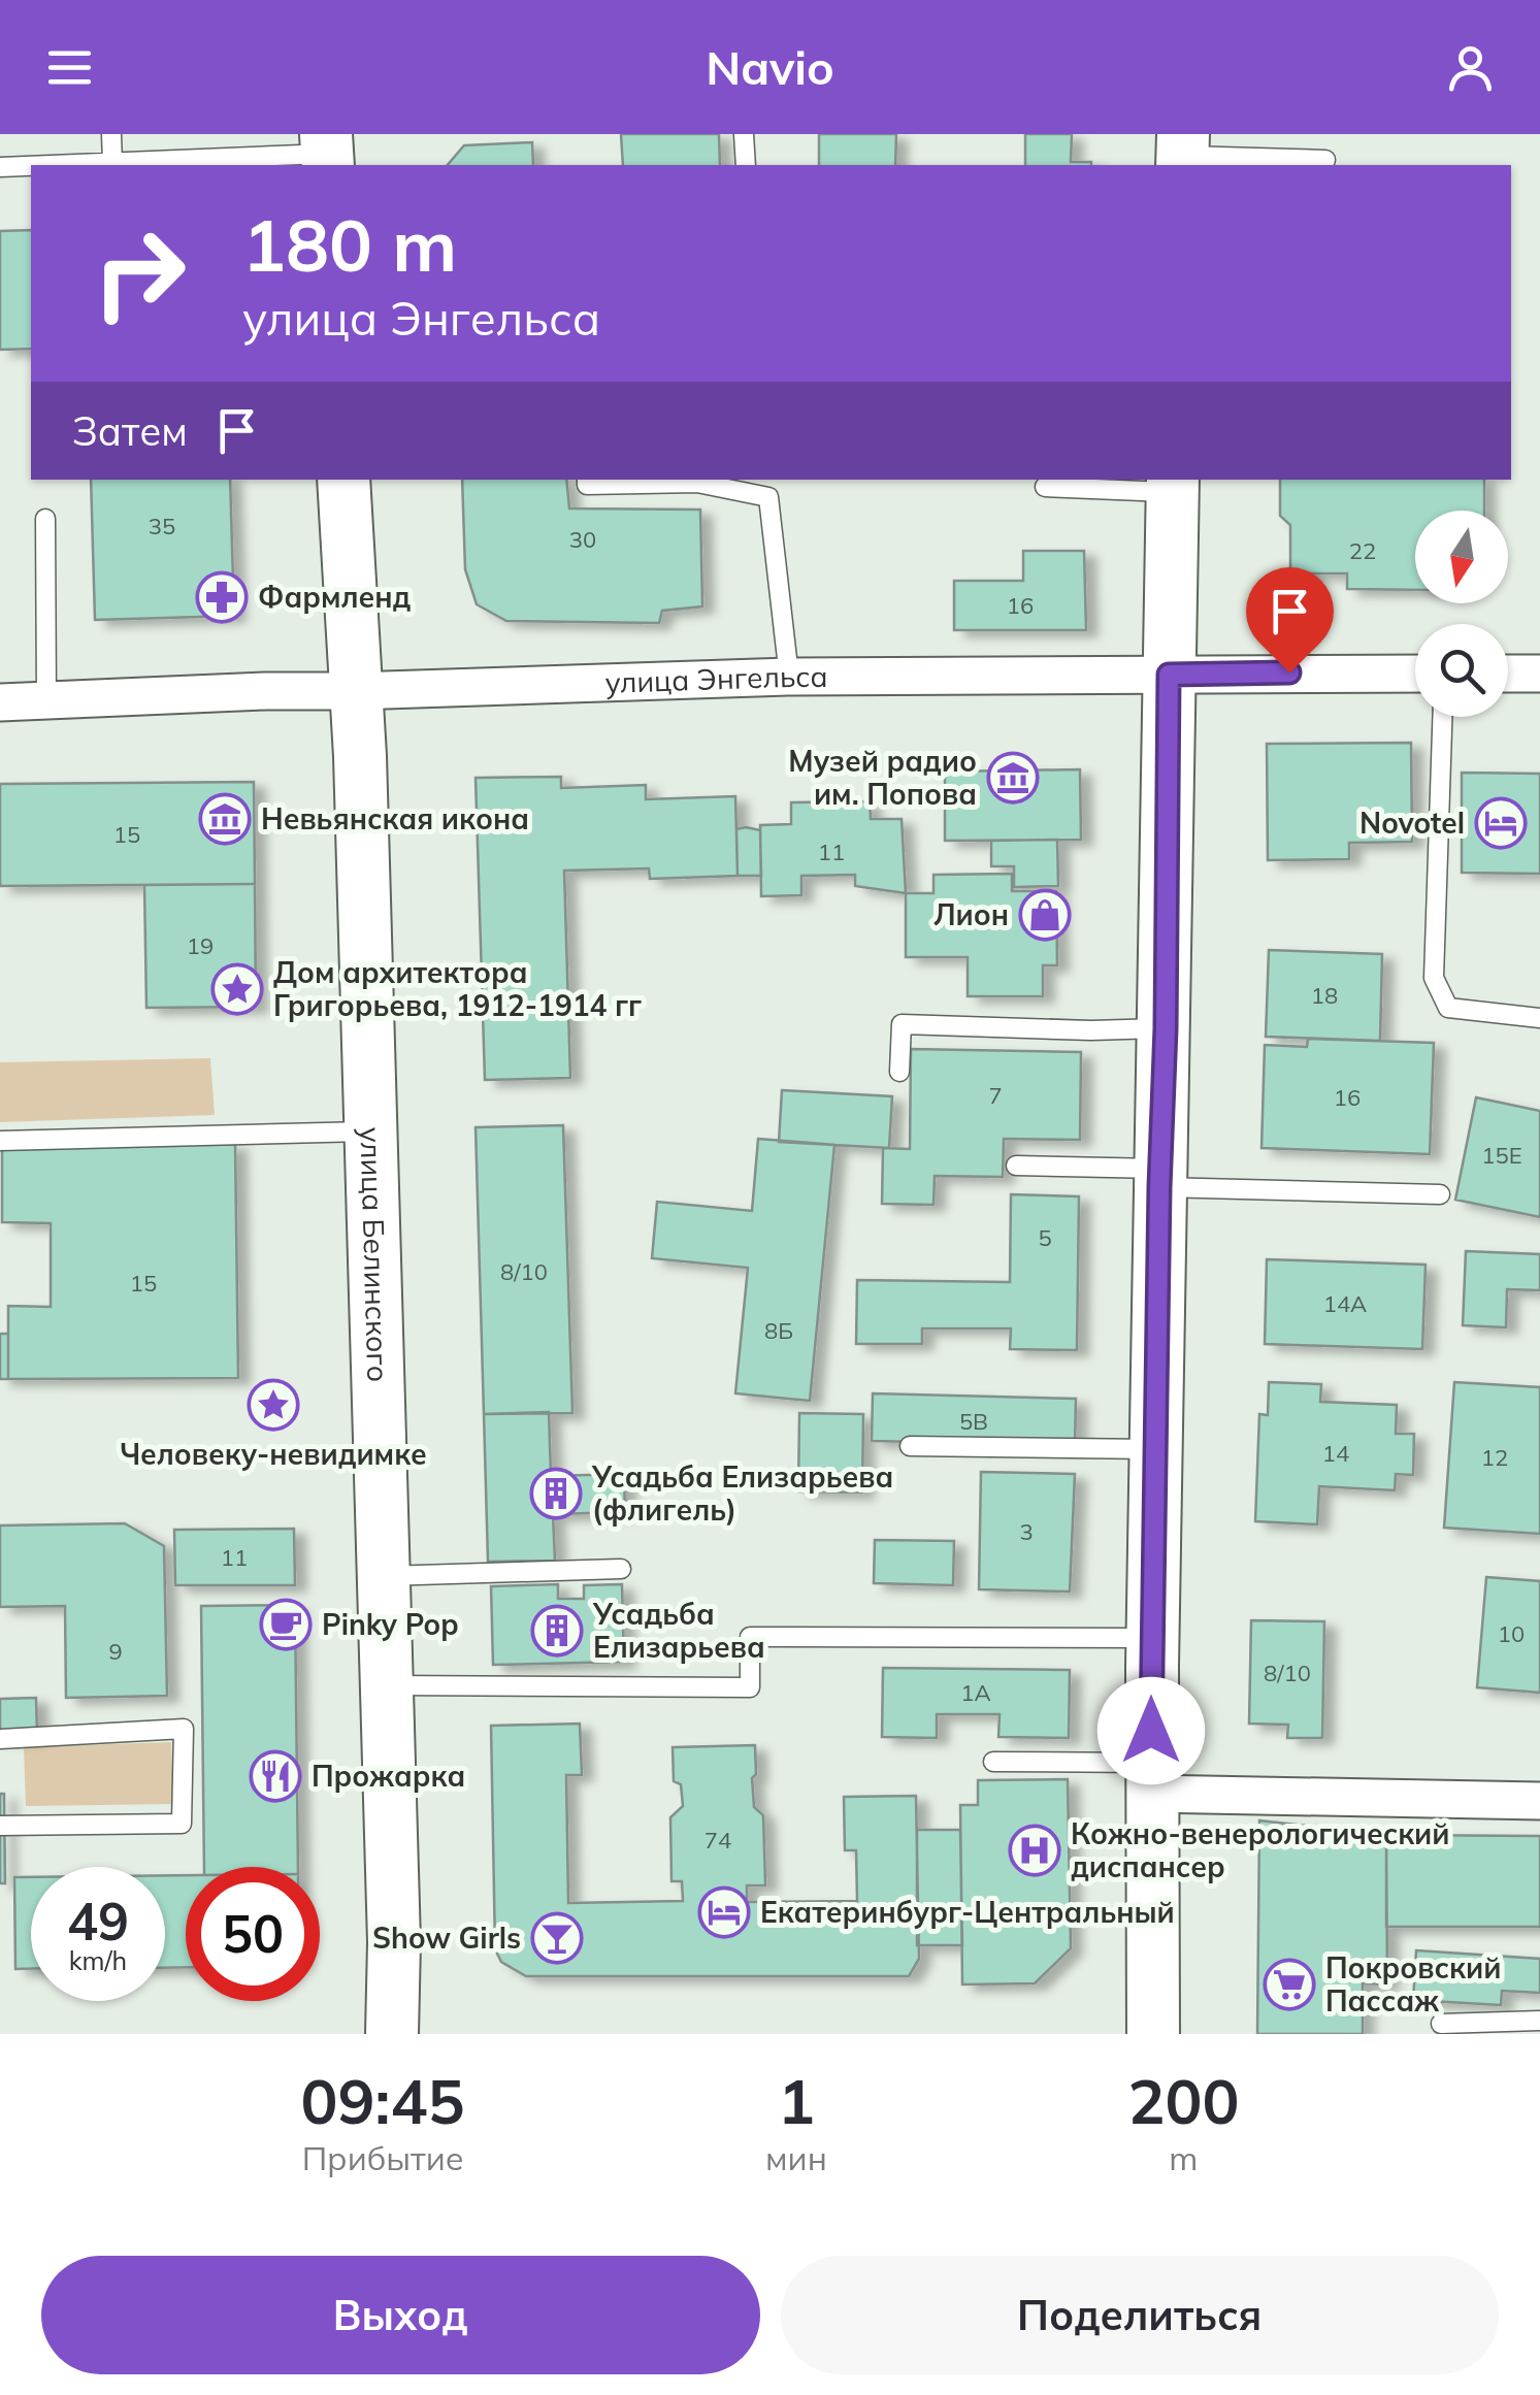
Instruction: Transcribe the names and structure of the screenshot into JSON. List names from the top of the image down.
{
  "streets": {
    "main road": ["улица Белинского"],
    "street": ["улица Энгельса"]
  },
  "crossings": [
    ["улица Энгельса", "улица Белинского"]
  ],
  "places": {
    "pharmacy": ["Фармленд"],
    "museum": ["Музей радио им. Попова", "Невьянская икона"],
    "hotel": ["Novotel", "Екатеринбург-Центральный"],
    "shop": ["Лион"],
    "place": ["Дом архитектора Григорьева, 1912-1914 гг", "Человеку-невидимке"],
    "building": ["Усадьба Елизарьева (флигель)", "Усадьба Елизарьева"],
    "cafe": ["Pinky Pop"],
    "restaurant": ["Прожарка"],
    "hospital": ["Кожно-венерологический диспансер"],
    "bar": ["Show Girls"],
    "supermarket": ["Покровский Пассаж"]
  },
  "house_numbers": [
    "35",
    "30",
    "22",
    "16",
    "15",
    "11",
    "19",
    "18",
    "7",
    "16",
    "15Е",
    "5",
    "8/10",
    "15",
    "14А",
    "8Б",
    "5В",
    "14",
    "12",
    "3",
    "11",
    "10",
    "9",
    "8/10",
    "1А",
    "74"
  ],
  "north": "bottom",
  "page": {
    "header": "Navio",
    "turn": ["180 m", "улица Энгельса"],
    "then": "Затем",
    "speed": "49 km/h",
    "limit": "50",
    "eta": [
      "09:45",
      "Прибытие",
      "1",
      "мин",
      "200",
      "m"
    ],
    "buttons": ["Выход", "Поделиться"]
  }
}
